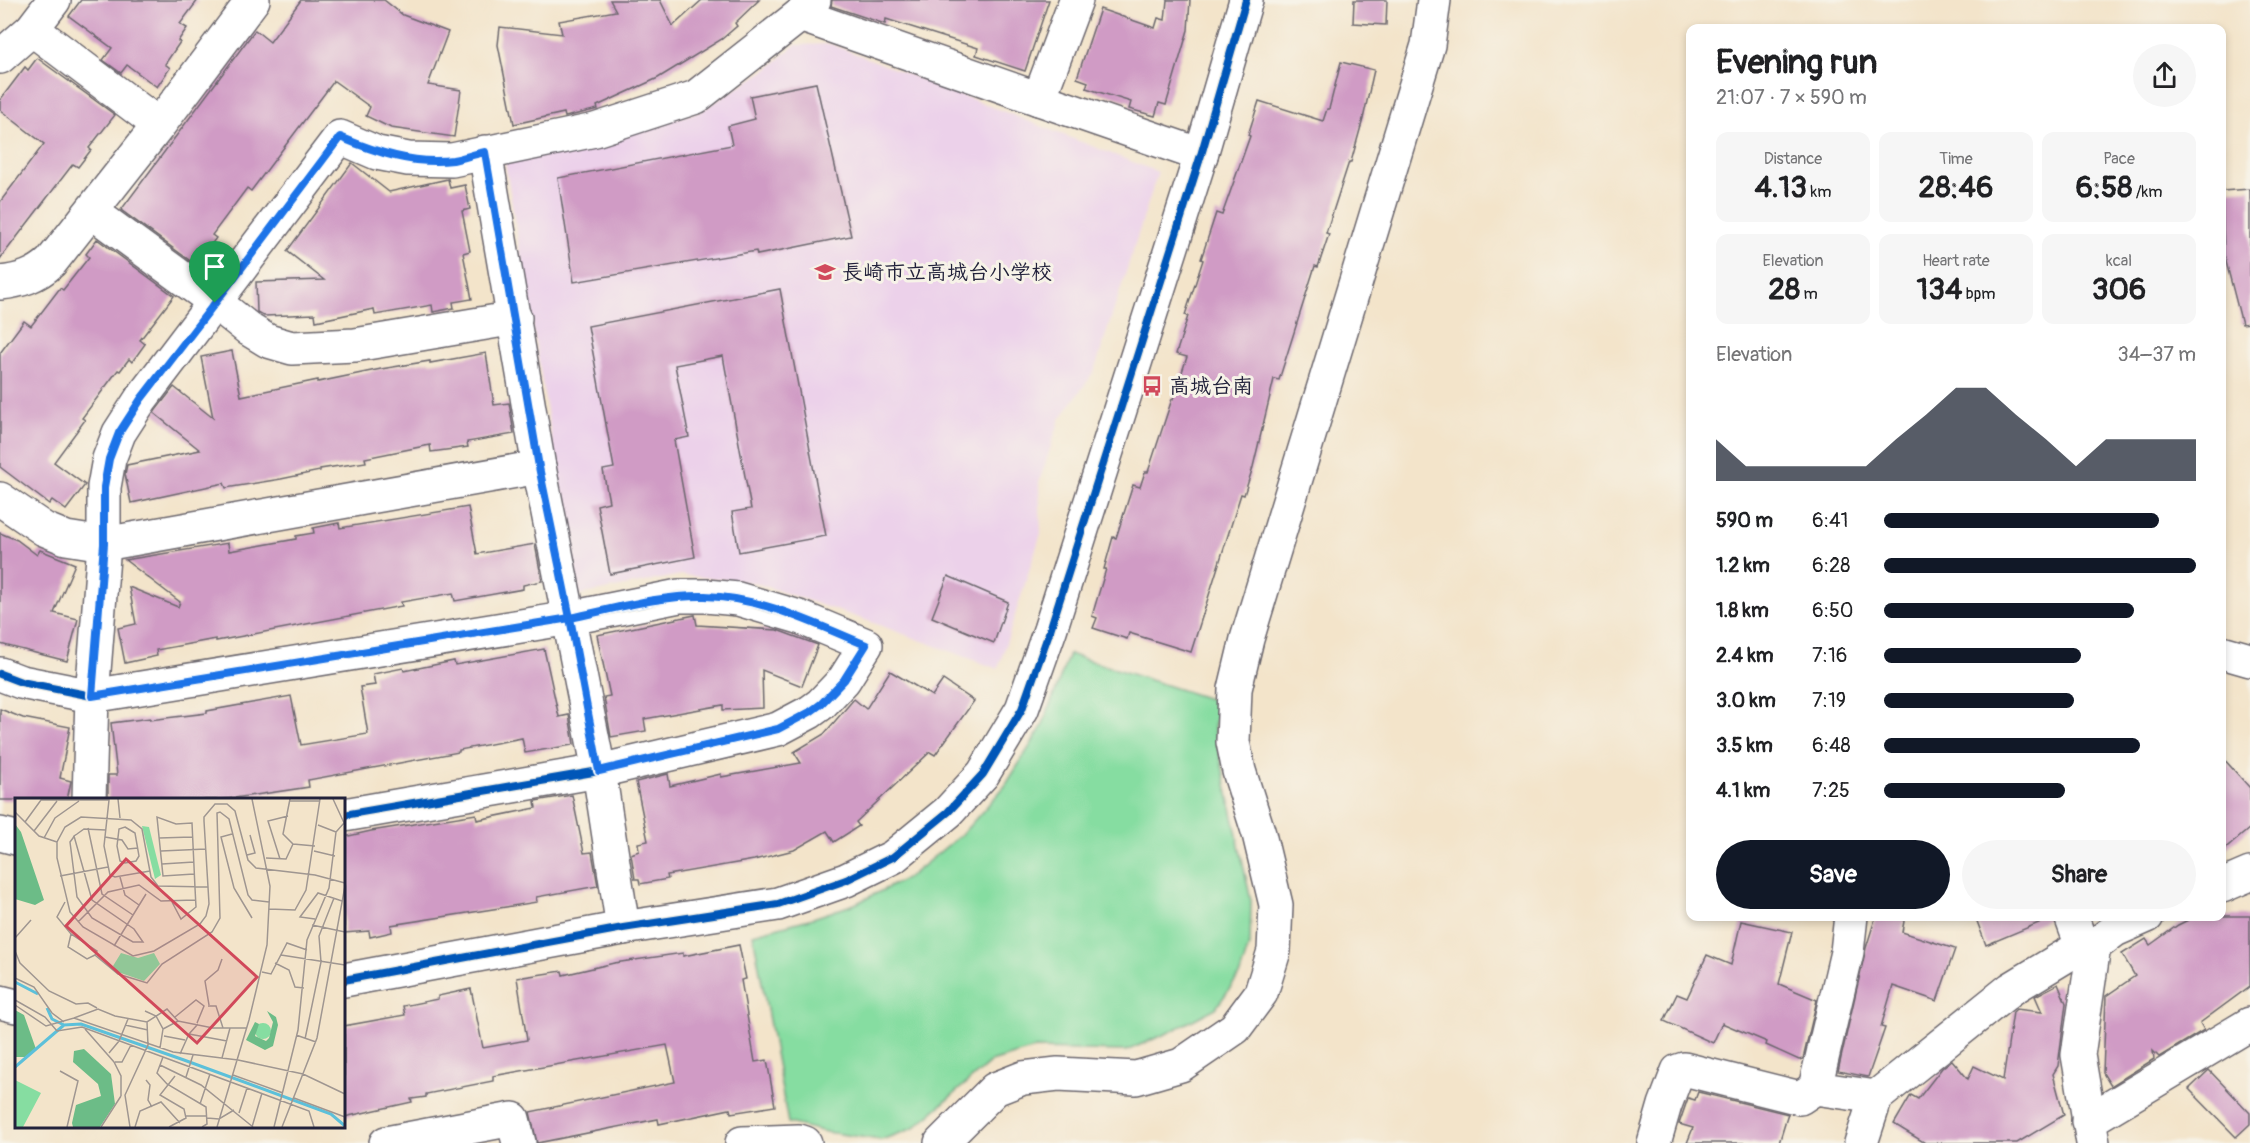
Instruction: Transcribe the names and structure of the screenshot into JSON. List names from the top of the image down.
{
  "places": {
    "school or university": ["長崎市立高城台小学校"],
    "bus stop": ["高城台南"]
  },
  "page": {
    "heading": ["Evening run", "21:07 · 7 × 590 m"],
    "stats": [
      ["Distance", "4.13 km"],
      ["Time", "28:46"],
      ["Pace", "6:58 /km"],
      ["Elevation", "28 m"],
      ["Heart rate", "134 bpm"],
      ["kcal", "306"]
    ],
    "chart": ["Elevation", "34–37 m"],
    "list": [
      {
        "name": "590 m",
        "note": "6:41"
      },
      {
        "name": "1.2 km",
        "note": "6:28"
      },
      {
        "name": "1.8 km",
        "note": "6:50"
      },
      {
        "name": "2.4 km",
        "note": "7:16"
      },
      {
        "name": "3.0 km",
        "note": "7:19"
      },
      {
        "name": "3.5 km",
        "note": "6:48"
      },
      {
        "name": "4.1 km",
        "note": "7:25"
      }
    ],
    "buttons": ["Save", "Share"]
  }
}
